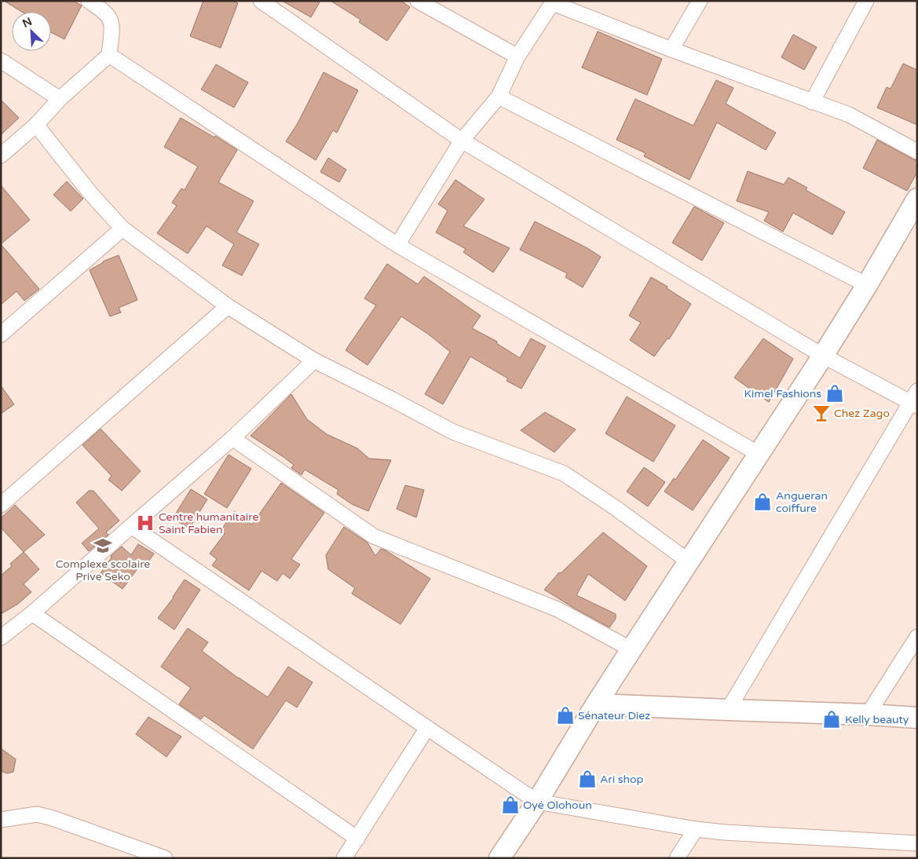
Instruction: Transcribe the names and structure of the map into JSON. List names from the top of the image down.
{
  "places": {
    "shop": [
      "Kimel Fashions",
      "Angueran coiffure",
      "Sénateur Diez",
      "Kelly beauty",
      "Ari shop",
      "Oyé Olohoun"
    ],
    "bar": ["Chez Zago"],
    "hospital": ["Centre humanitaire Saint Fabien"],
    "school or university": ["Complexe scolaire Prive Seko"]
  },
  "north": "top left"
}
